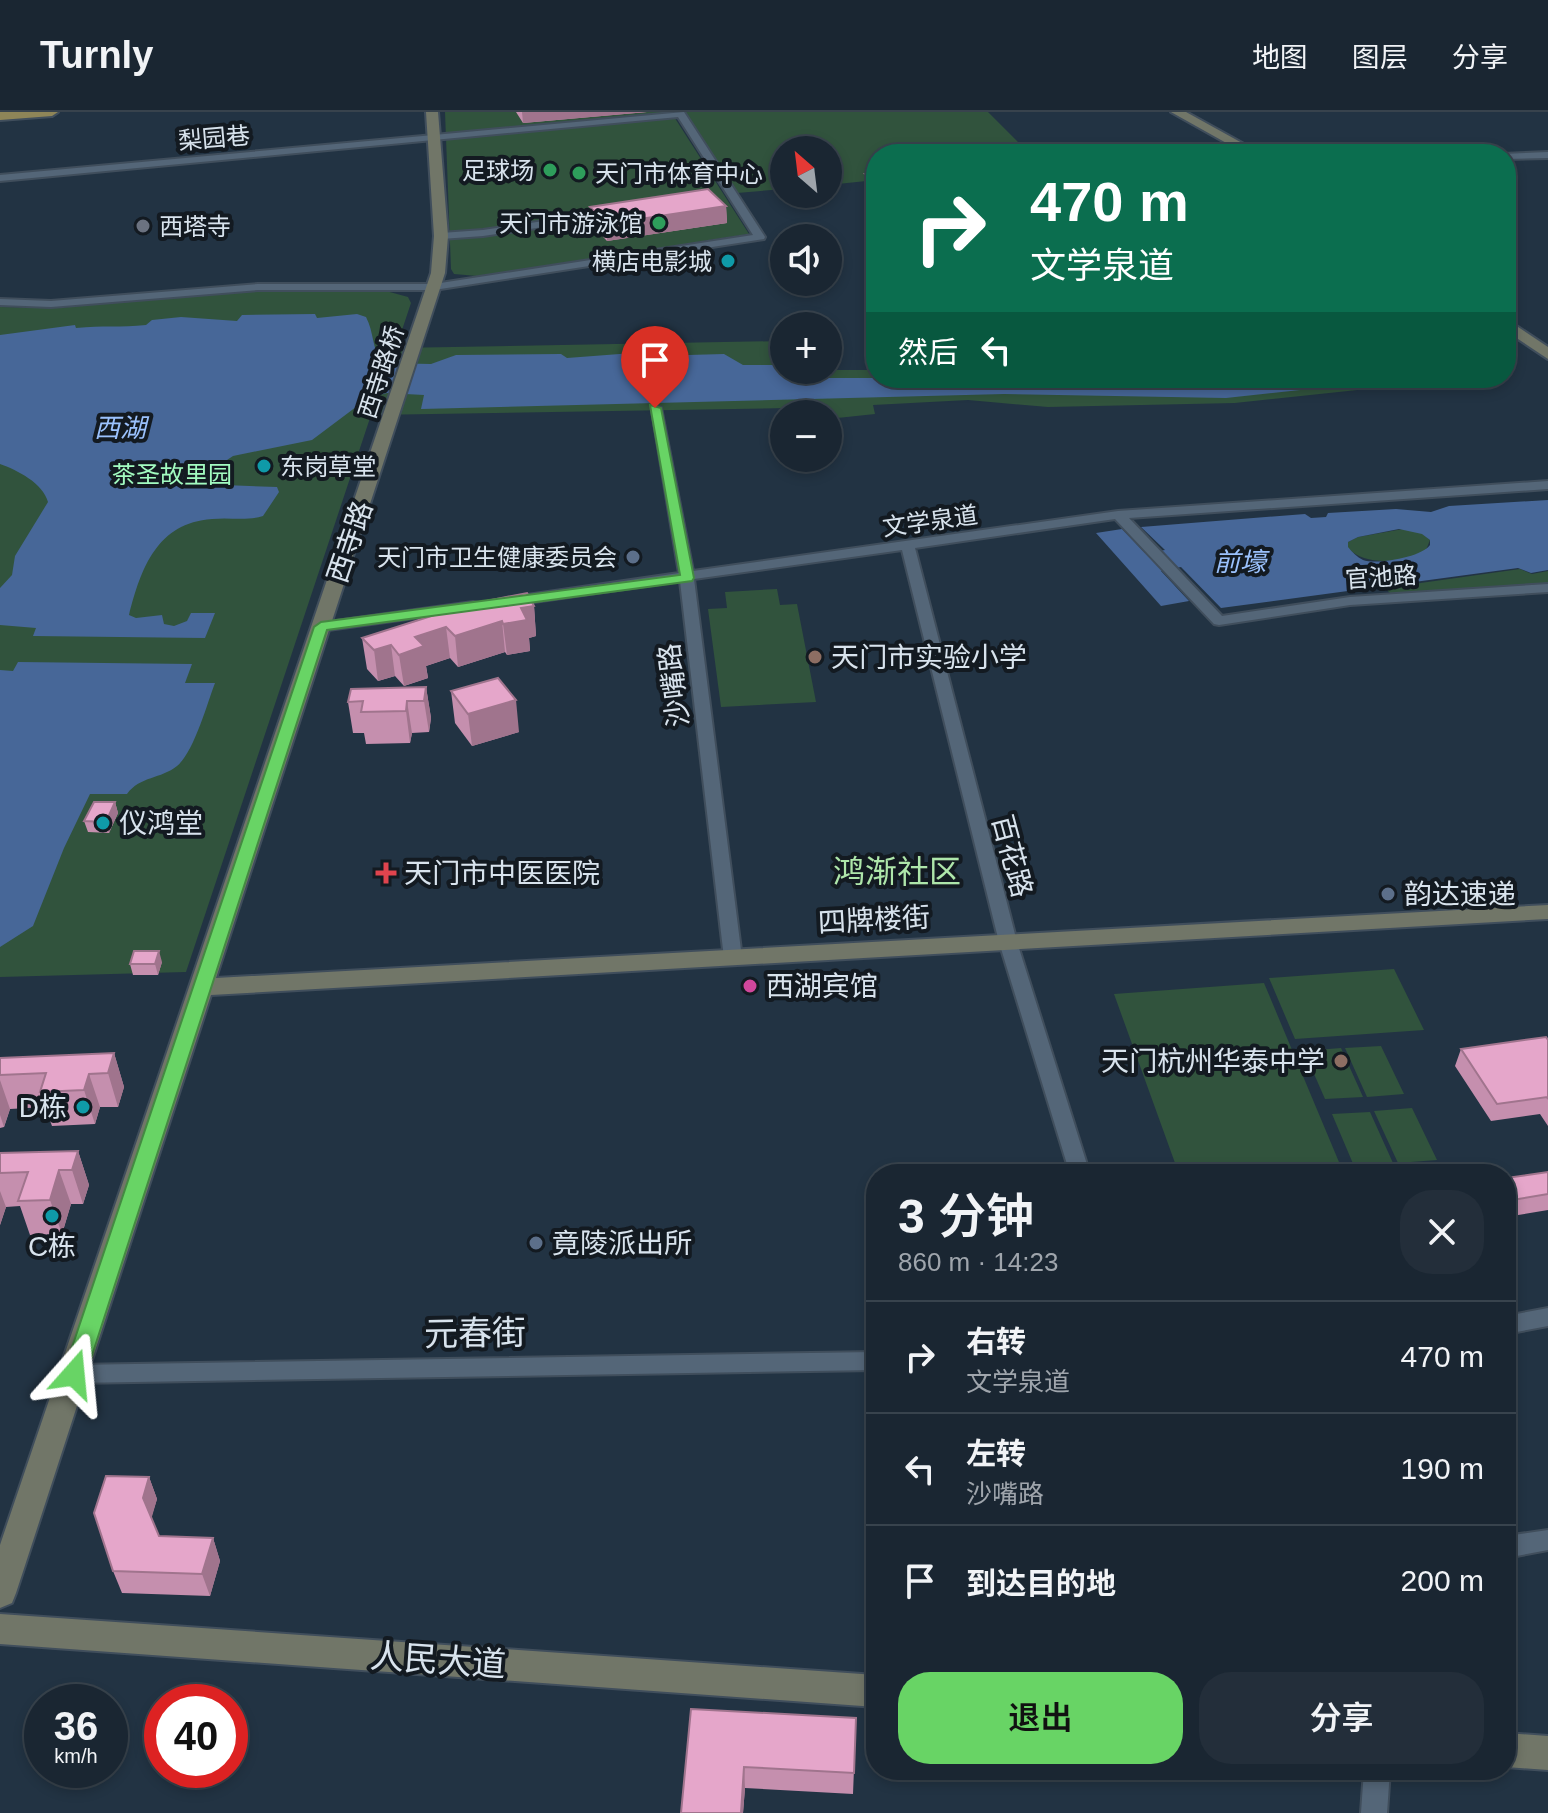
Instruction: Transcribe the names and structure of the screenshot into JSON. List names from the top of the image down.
{
  "streets": {
    "street": [
      "梨园巷",
      "西寺路桥",
      "文学泉道",
      "西寺路",
      "官池路",
      "沙嘴路",
      "百花路",
      "四牌楼街",
      "元春街",
      "人民大道"
    ]
  },
  "crossings": [
    ["西寺路桥", "西寺路"],
    ["文学泉道", "西寺路"],
    ["文学泉道", "官池路"],
    ["文学泉道", "沙嘴路"],
    ["文学泉道", "百花路"],
    ["西寺路", "四牌楼街"],
    ["西寺路", "元春街"],
    ["沙嘴路", "四牌楼街"],
    ["百花路", "四牌楼街"]
  ],
  "districts": ["鸿渐社区"],
  "water": ["西湖", "前壕"],
  "parks": ["茶圣故里园"],
  "places": {
    "other": [
      "足球场",
      "天门市体育中心",
      "天门市游泳馆",
      "西塔寺",
      "横店电影城",
      "东岗草堂",
      "天门市卫生健康委员会",
      "天门市实验小学",
      "仪鸿堂",
      "韵达速递",
      "西湖宾馆",
      "天门杭州华泰中学",
      "D栋",
      "C栋",
      "竟陵派出所"
    ],
    "health": ["天门市中医医院"]
  },
  "north": "top left",
  "page": {
    "header": "Turnly",
    "nav": ["地图", "图层", "分享"],
    "map_buttons": ["+", "−"],
    "turn": ["470 m", "文学泉道"],
    "then": "然后",
    "heading": ["3 分钟", "860 m · 14:23"],
    "list": [
      {
        "name": "右转",
        "note": "文学泉道",
        "value": "470 m"
      },
      {
        "name": "左转",
        "note": "沙嘴路",
        "value": "190 m"
      },
      {
        "name": "到达目的地",
        "value": "200 m"
      }
    ],
    "buttons": ["退出", "分享"],
    "speed": "36 km/h",
    "limit": "40"
  }
}
